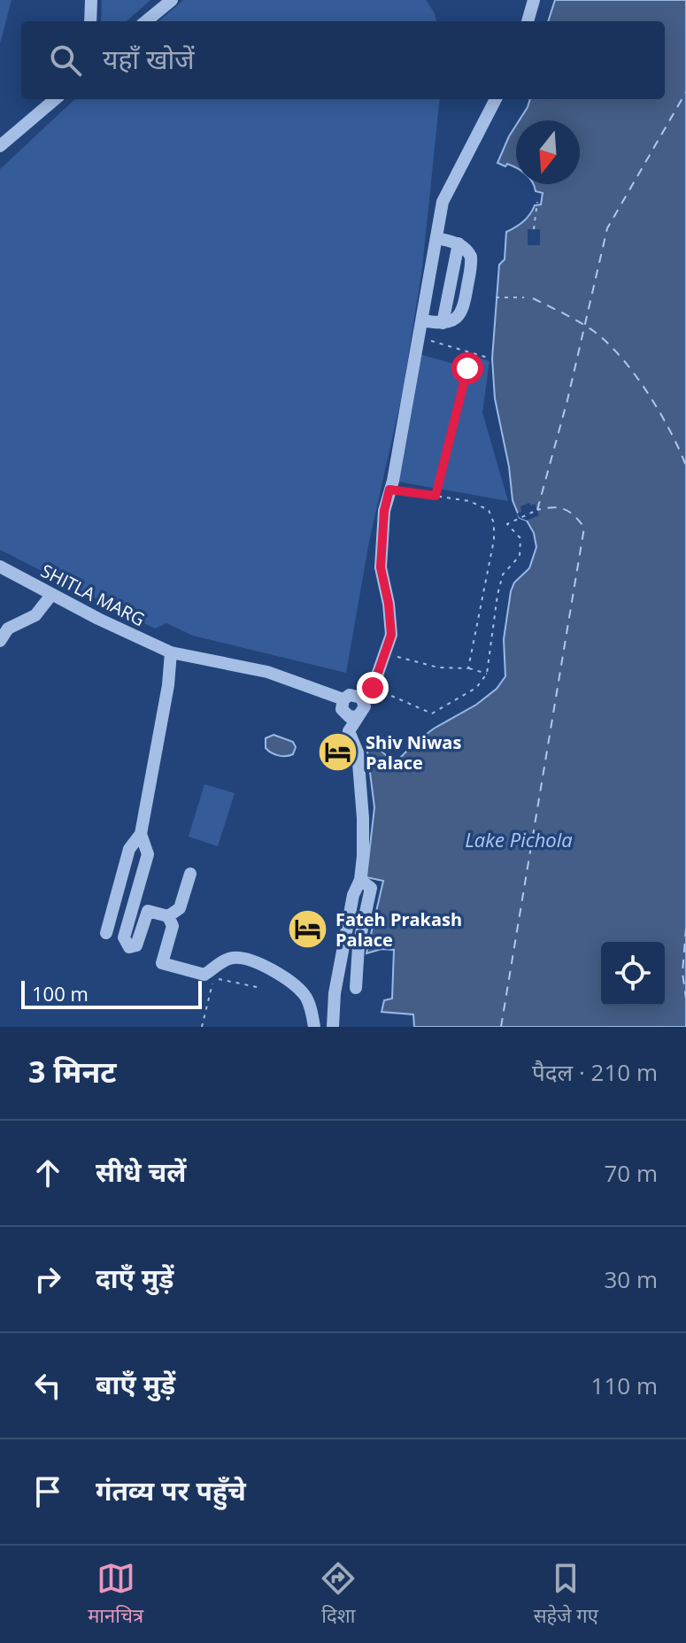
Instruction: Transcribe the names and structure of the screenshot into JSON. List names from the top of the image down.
{
  "streets": {
    "street": ["SHITLA MARG"]
  },
  "water": ["Lake Pichola"],
  "places": {
    "hotel": ["Shiv Niwas Palace", "Fateh Prakash Palace"]
  },
  "scale_bar": "100 m",
  "north": "bottom",
  "page": {
    "search": "यहाँ खोजें",
    "scale": "100 m",
    "heading": ["3 मिनट", "पैदल · 210 m"],
    "list": [
      ["सीधे चलें", "70 m"],
      ["दाएँ मुड़ें", "30 m"],
      ["बाएँ मुड़ें", "110 m"],
      "गंतव्य पर पहुँचे"
    ],
    "nav": ["मानचित्र", "दिशा", "सहेजे गए"]
  }
}
